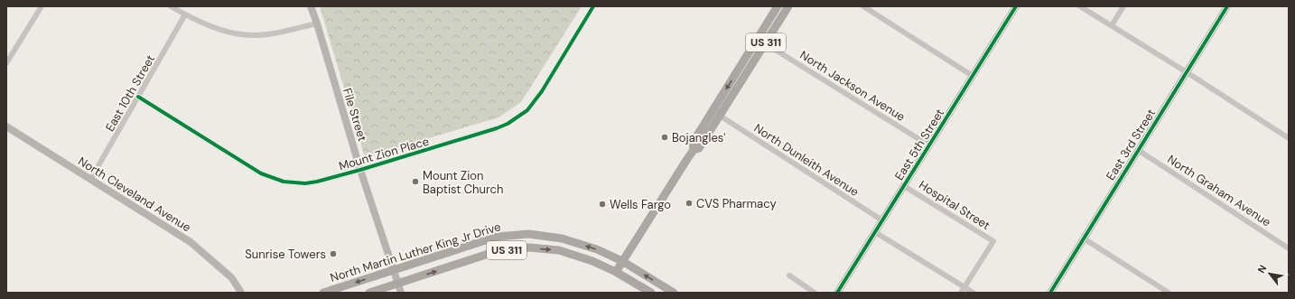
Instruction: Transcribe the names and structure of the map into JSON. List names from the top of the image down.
{
  "streets": {
    "main road": ["US 311", "North Martin Luther King Jr Drive"],
    "street": [
      "North Jackson Avenue",
      "East 10th Street",
      "File Street",
      "East 5th Street",
      "East 3rd Street",
      "Mount Zion Place",
      "North Dunleith Avenue",
      "North Graham Avenue",
      "North Cleveland Avenue",
      "Hospital Street"
    ]
  },
  "crossings": [
    ["US 311", "North Jackson Avenue"],
    ["US 311", "North Dunleith Avenue"],
    ["US 311", "North Martin Luther King Jr Drive"],
    ["North Jackson Avenue", "East 5th Street"],
    ["East 10th Street", "Mount Zion Place"],
    ["East 10th Street", "North Cleveland Avenue"],
    ["File Street", "Mount Zion Place"],
    ["File Street", "North Martin Luther King Jr Drive"],
    ["East 5th Street", "North Dunleith Avenue"],
    ["East 5th Street", "Hospital Street"],
    ["East 3rd Street", "North Graham Avenue"]
  ],
  "places": [
    "Bojangles'",
    "Mount Zion Baptist Church",
    "CVS Pharmacy",
    "Wells Fargo",
    "Sunrise Towers"
  ],
  "north": "top left"
}
